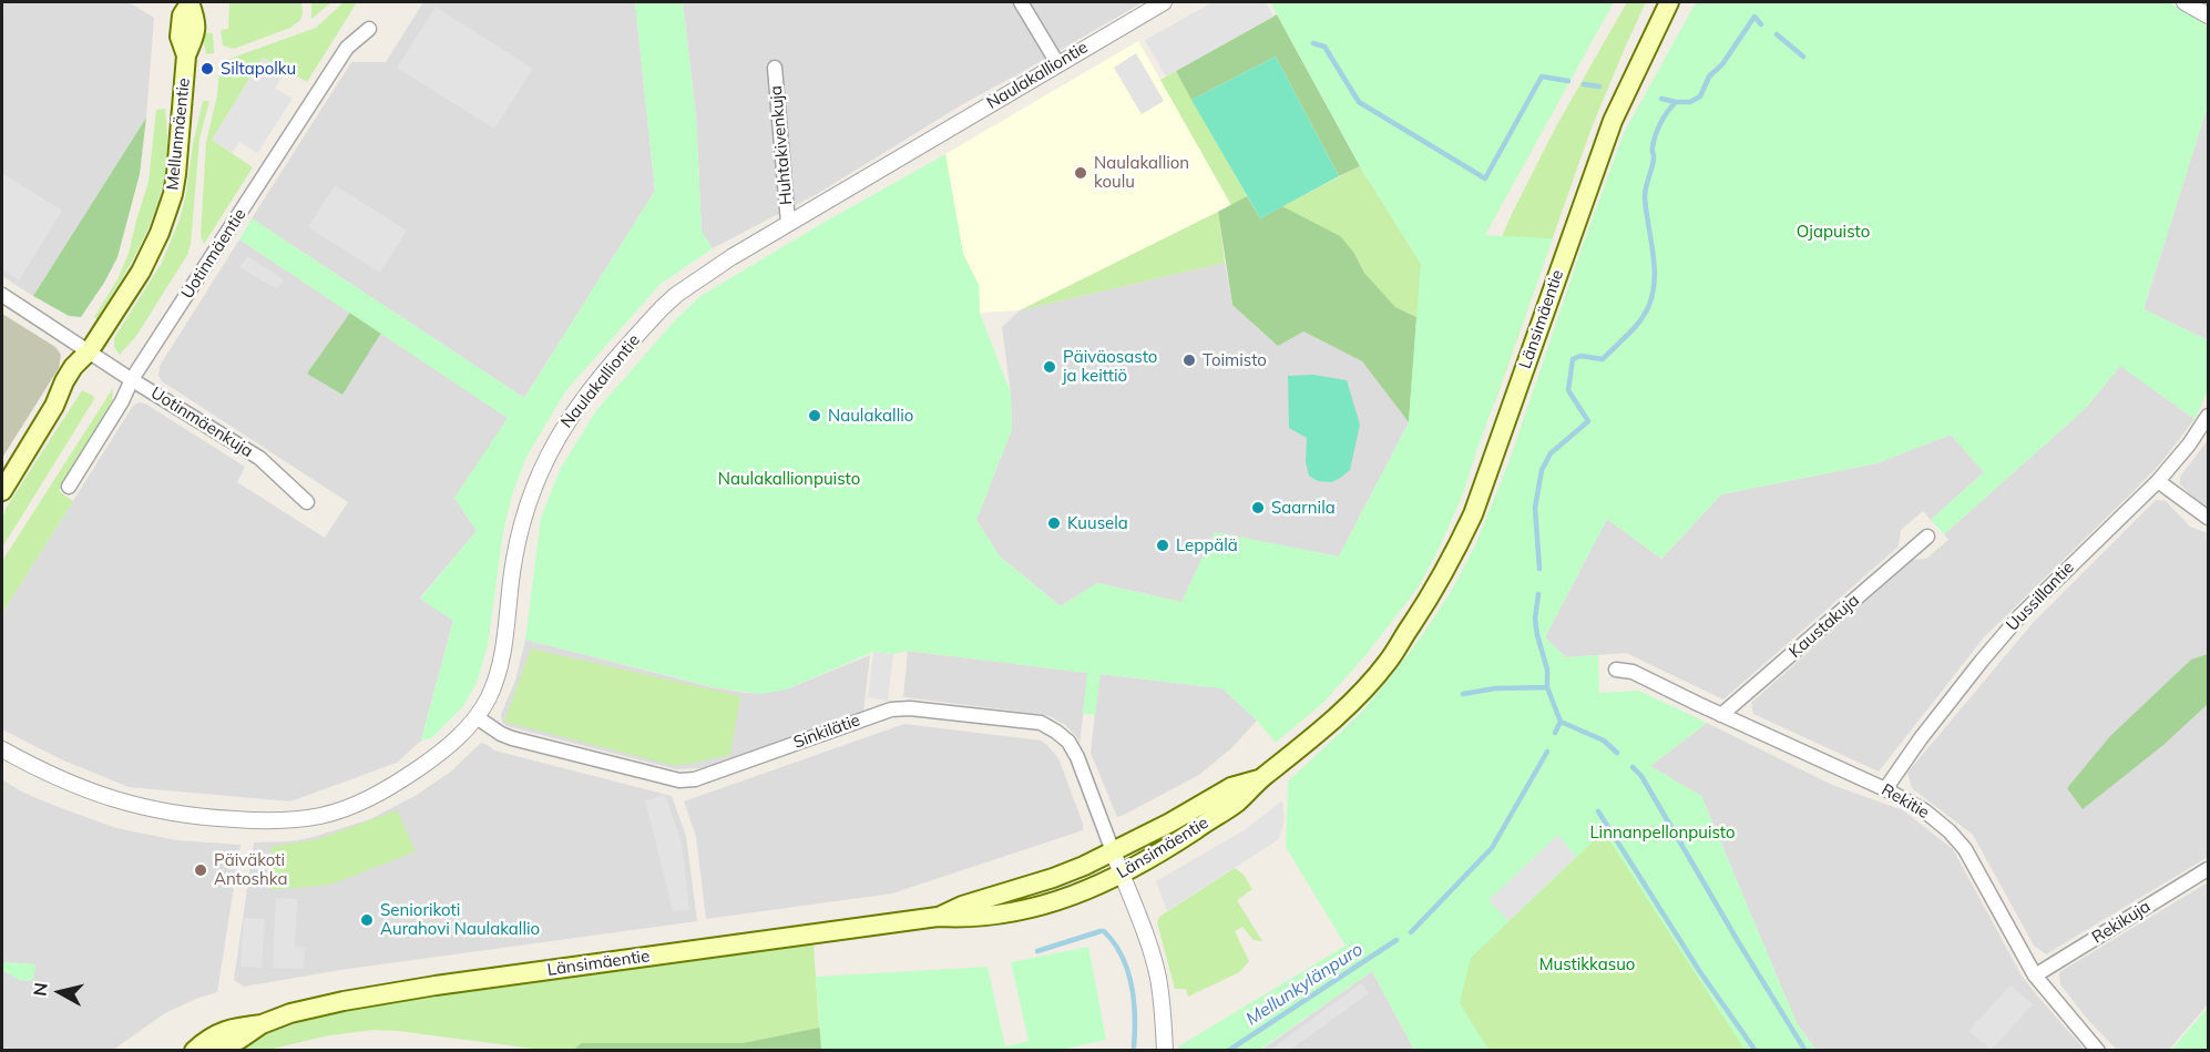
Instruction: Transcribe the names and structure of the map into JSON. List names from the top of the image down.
{
  "streets": {
    "main road": ["Mellunmäentie", "Länsimäentie"],
    "street": [
      "Naulakalliontie",
      "Huhtakivenkuja",
      "Uotinmäentie",
      "Uotinmäenkuja",
      "Uussillantie",
      "Kaustakuja",
      "Sinkilätie",
      "Rekitie",
      "Rekikuja"
    ]
  },
  "crossings": [
    ["Naulakalliontie", "Huhtakivenkuja"],
    ["Naulakalliontie", "Sinkilätie"],
    ["Mellunmäentie", "Uotinmäenkuja"],
    ["Uotinmäentie", "Uotinmäenkuja"],
    ["Länsimäentie", "Sinkilätie"],
    ["Uussillantie", "Rekitie"],
    ["Kaustakuja", "Rekitie"],
    ["Rekitie", "Rekikuja"]
  ],
  "water": ["Mellunkylänpuro"],
  "parks": [
    "Ojapuisto",
    "Naulakallionpuisto",
    "Linnanpellonpuisto",
    "Mustikkasuo"
  ],
  "places": [
    "Siltapolku",
    "Naulakallion koulu",
    "Toimisto",
    "Päiväosasto ja keittiö",
    "Naulakallio",
    "Saarnila",
    "Kuusela",
    "Leppälä",
    "Päiväkoti Antoshka",
    "Seniorikoti Aurahovi Naulakallio"
  ],
  "north": "left"
}
